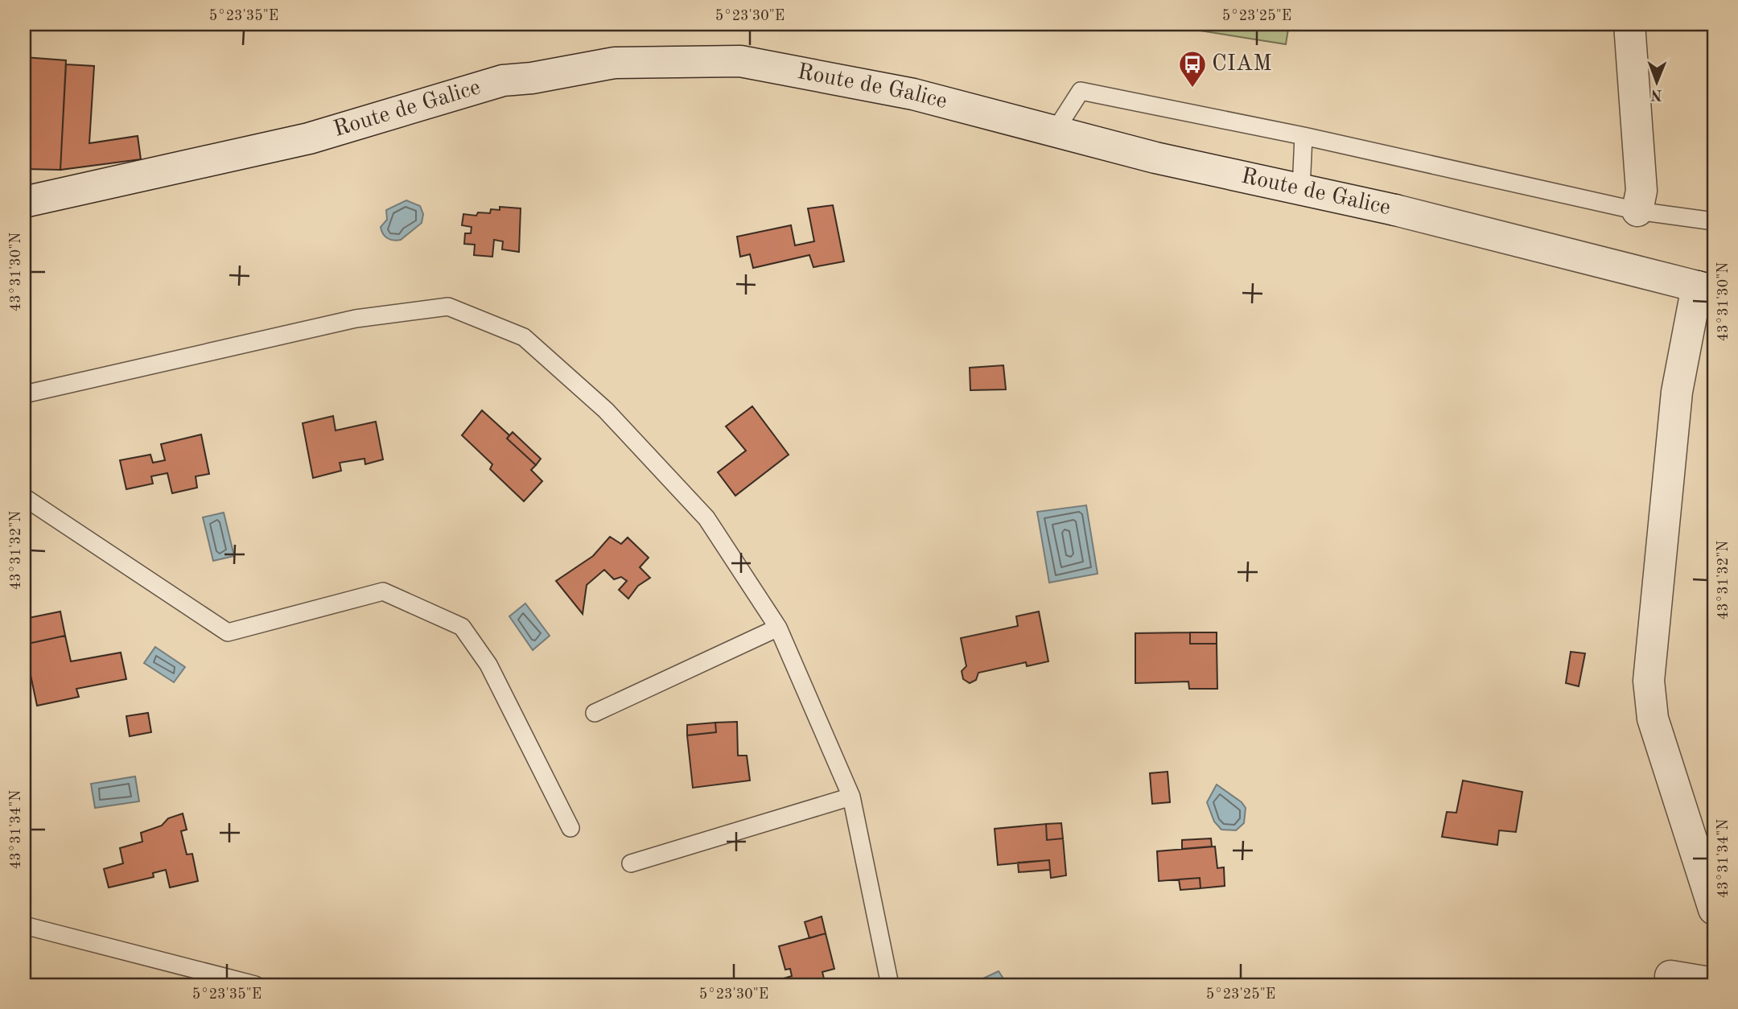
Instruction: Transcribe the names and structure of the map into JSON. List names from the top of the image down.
{
  "streets": {
    "main road": ["Route de Galice"]
  },
  "places": {
    "bus stop": ["CIAM"]
  },
  "north": "bottom",
  "coordinates": [
    "5°23'35\"E",
    "5°23'30\"E",
    "5°23'25\"E",
    "43°31'30\"N",
    "43°31'32\"N",
    "43°31'34\"N"
  ]
}
